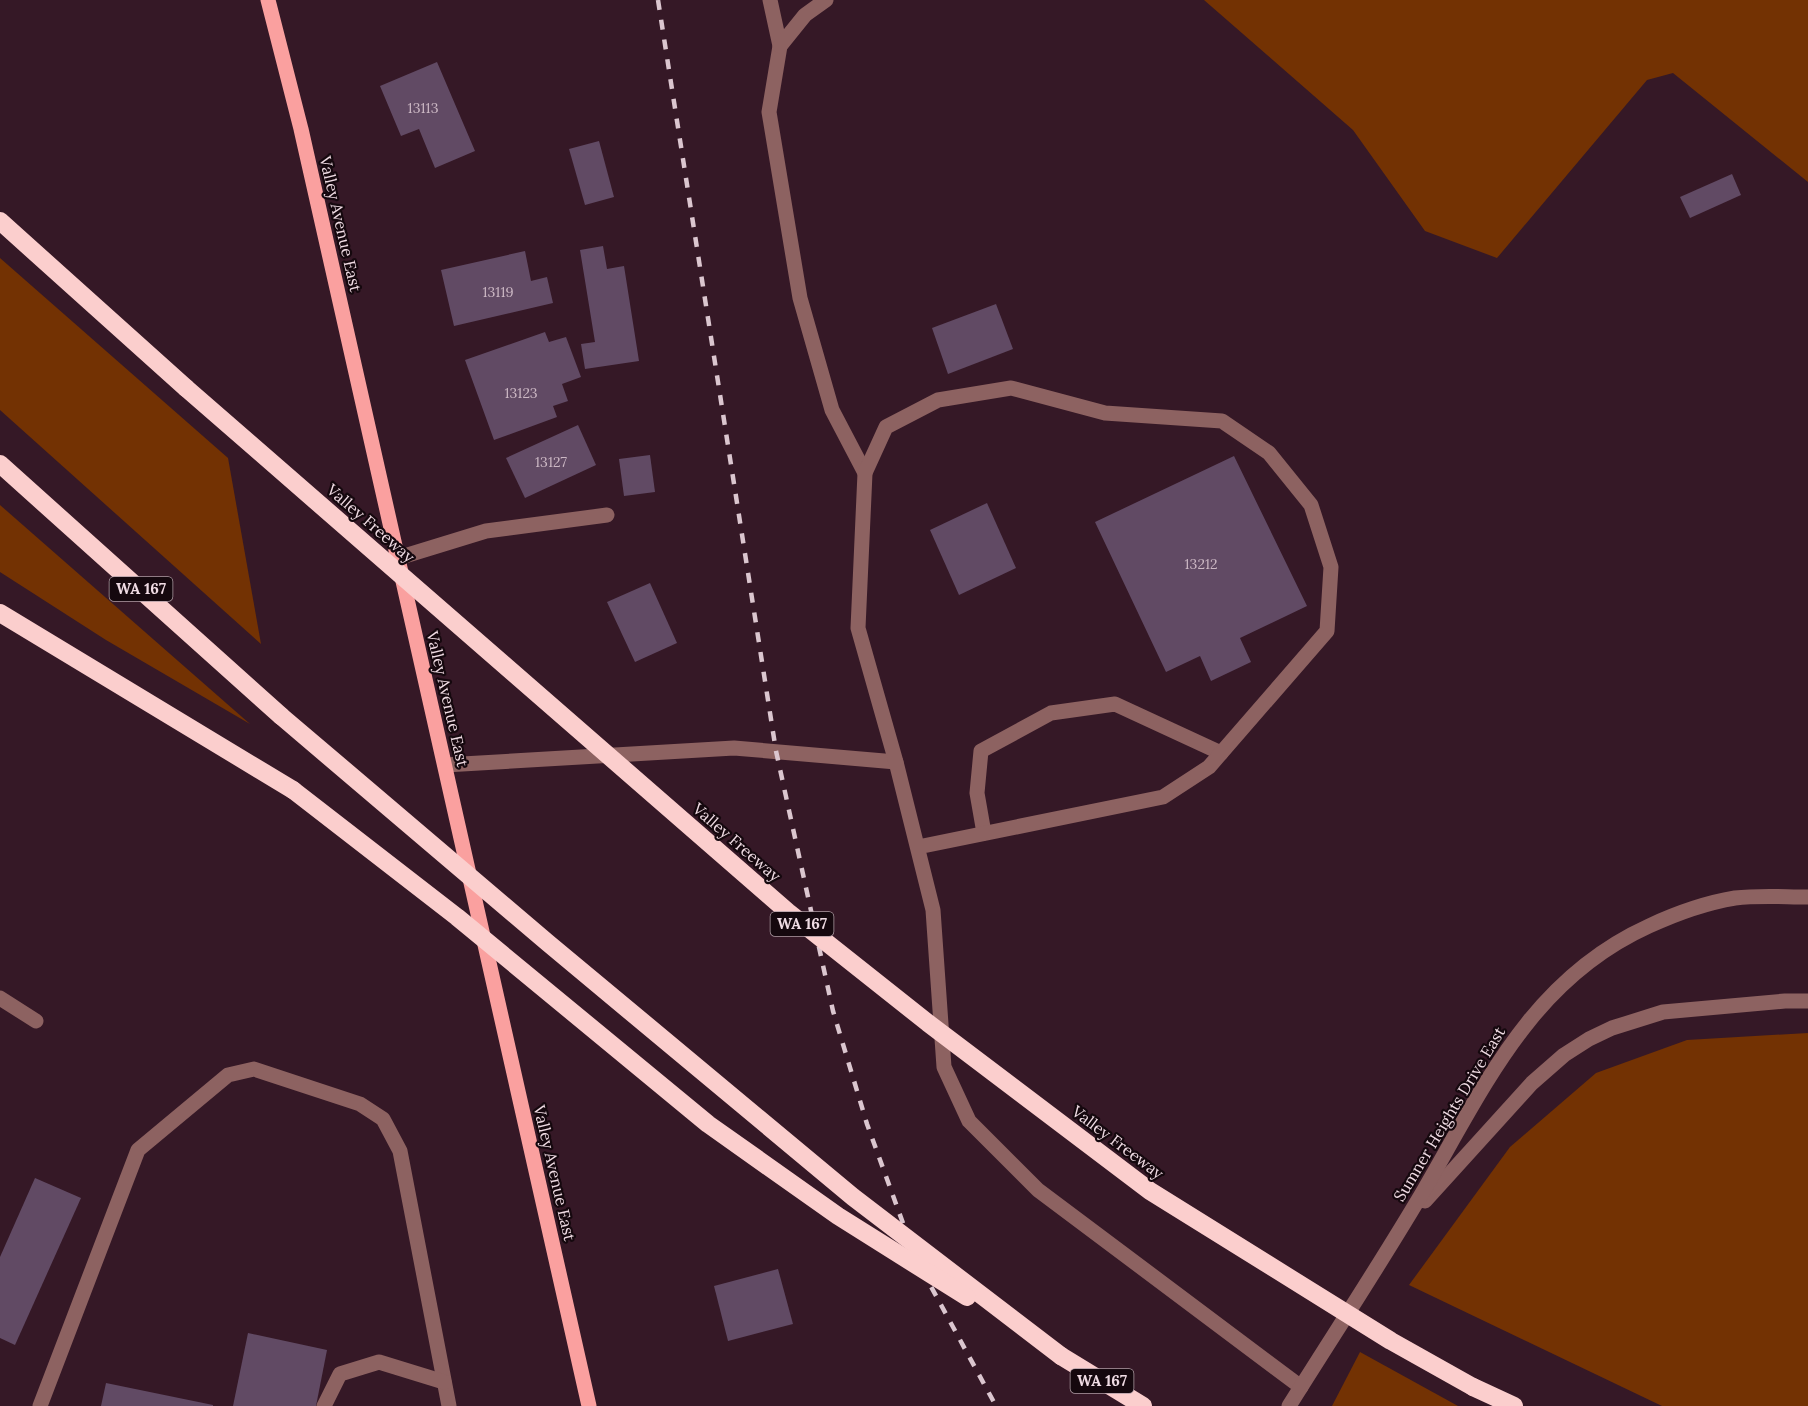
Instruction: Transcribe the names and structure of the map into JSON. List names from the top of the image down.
{
  "streets": {
    "highway": ["Valley Freeway", "WA 167"],
    "main road": ["Valley Avenue East"],
    "street": ["Sumner Heights Drive East"]
  },
  "house_numbers": [
    "13113",
    "13119",
    "13123",
    "13127",
    "13212"
  ]
}
